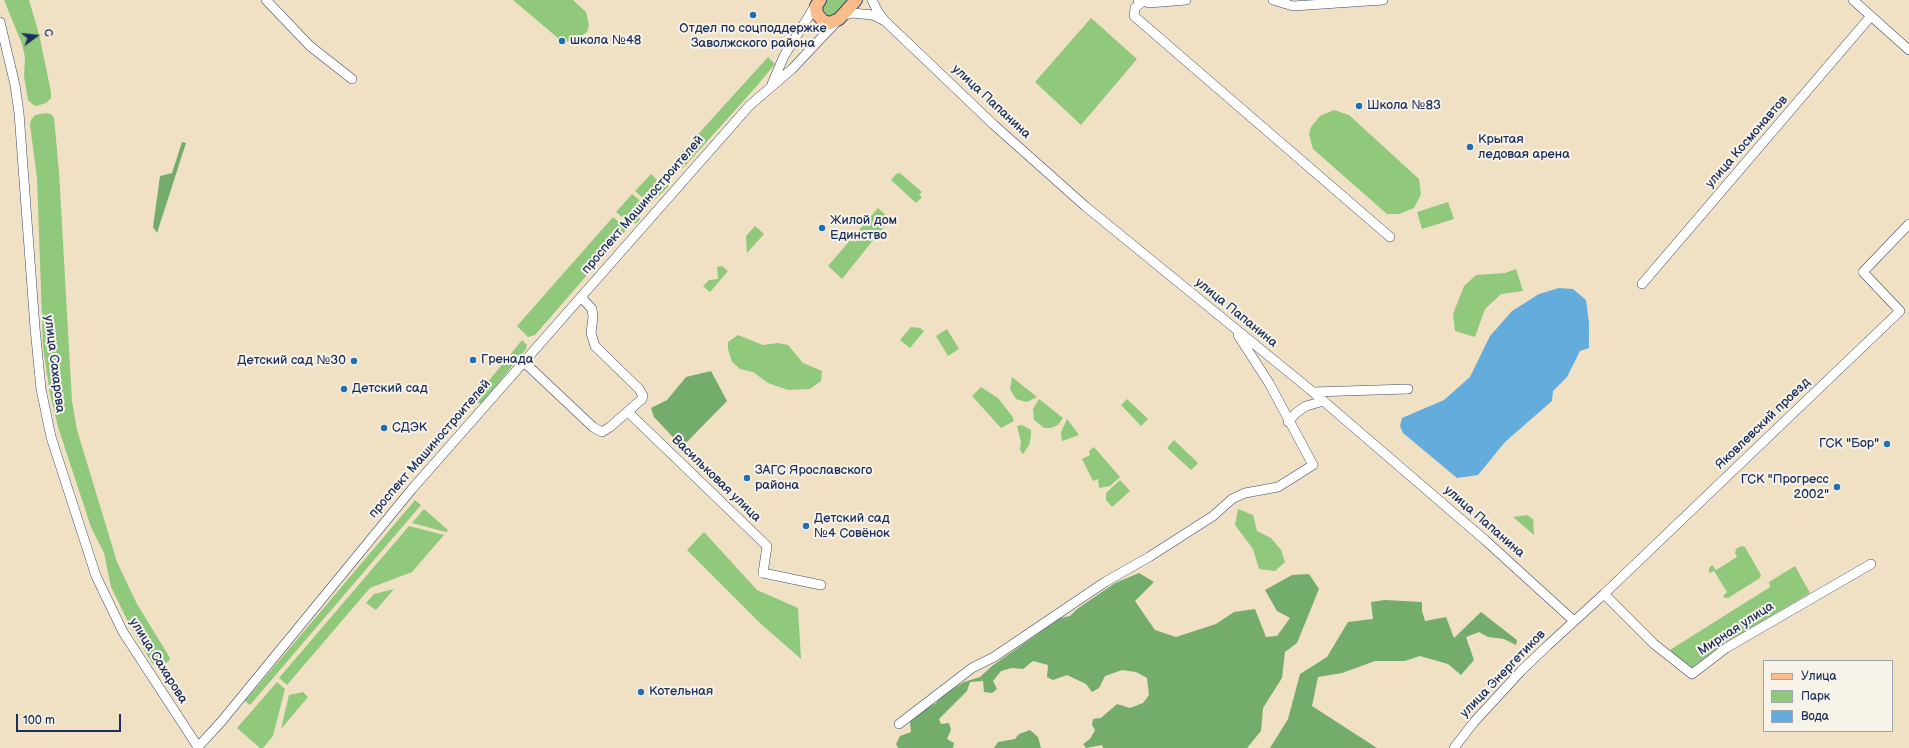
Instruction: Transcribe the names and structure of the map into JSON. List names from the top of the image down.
{
  "streets": {
    "main road": ["проспект Машиностроителей"],
    "street": [
      "улица Папанина",
      "улица Космонавтов",
      "улица Сахарова",
      "Яковлевский проезд",
      "Васильковая улица",
      "Мирная улица",
      "улица Энергетиков"
    ]
  },
  "crossings": [
    ["улица Папанина", "проспект Машиностроителей"],
    ["улица Папанина", "улица Энергетиков"],
    ["проспект Машиностроителей", "улица Сахарова"],
    ["Яковлевский проезд", "Мирная улица"]
  ],
  "places": [
    "Отдел по соцподдержке Заволжского района",
    "школа №48",
    "Школа №83",
    "Крытая ледовая арена",
    "Жилой дом Единство",
    "Гренада",
    "Детский сад №30",
    "Детский сад",
    "СДЭК",
    "ГСК \"Бор\"",
    "ЗАГС Ярославского района",
    "ГСК \"Прогресс 2002\"",
    "Детский сад №4 Совёнок",
    "Котельная"
  ],
  "legend": ["Улица", "Парк", "Вода"],
  "scale_bar": "100 m",
  "north": "right"
}
